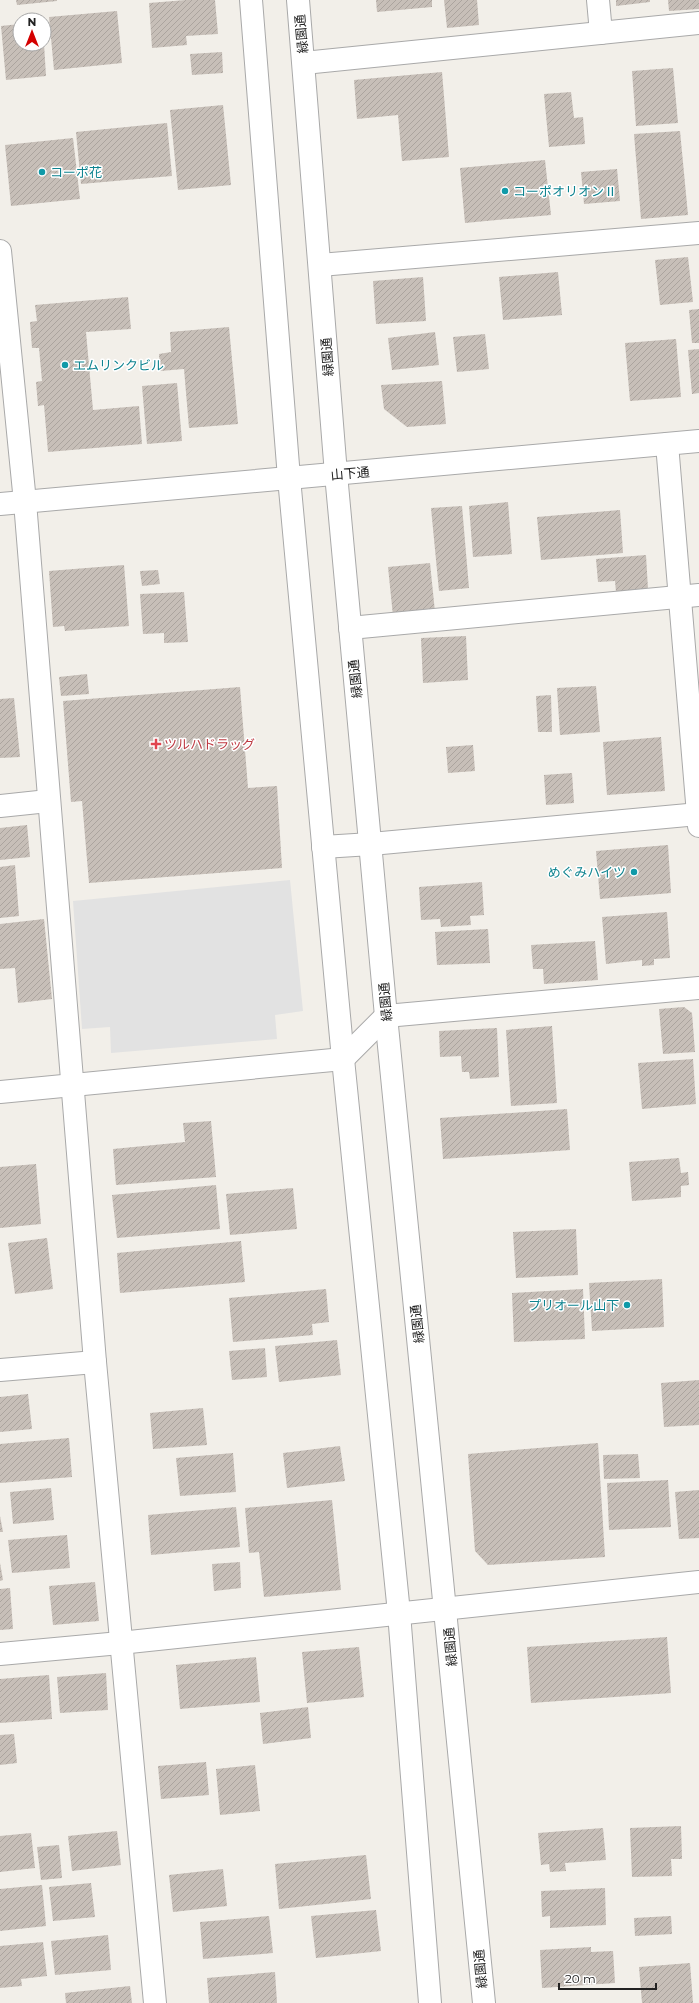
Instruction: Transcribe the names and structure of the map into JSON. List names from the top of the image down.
{
  "streets": {
    "street": ["緑園通", "山下通"]
  },
  "crossings": [
    ["緑園通", "山下通"]
  ],
  "places": {
    "other": [
      "コーポ花",
      "コーポオリオンⅡ",
      "エムリンクビル",
      "めぐみハイツ",
      "プリオール山下"
    ],
    "health": ["ツルハドラッグ"]
  },
  "scale_bar": "20 m",
  "north": "top"
}
